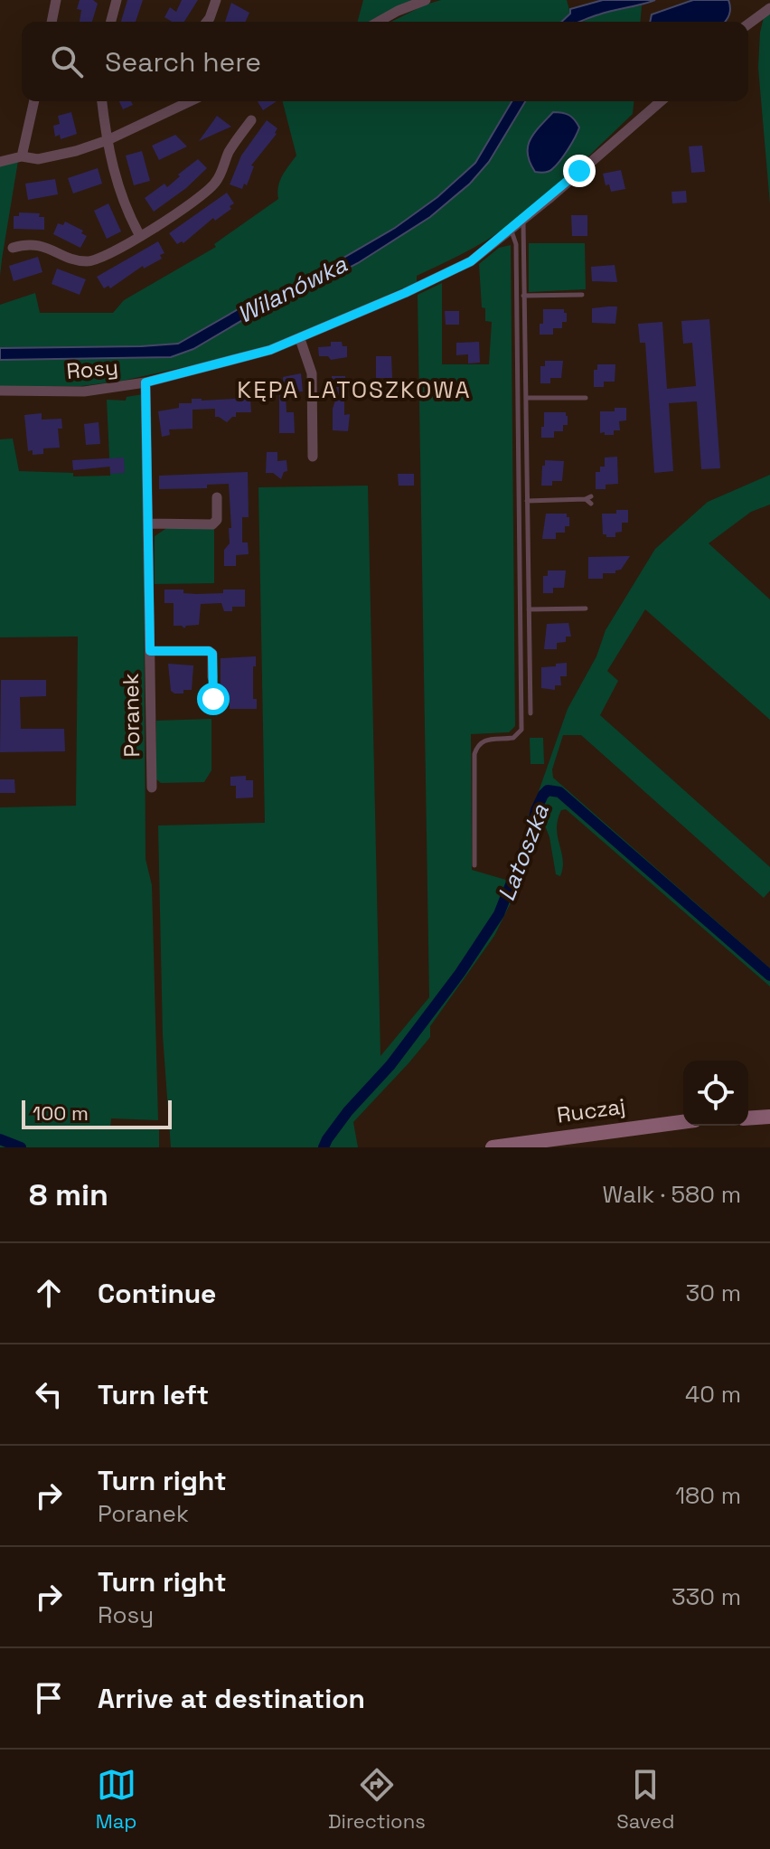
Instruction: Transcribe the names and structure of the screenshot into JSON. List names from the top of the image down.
{
  "streets": {
    "street": ["Rosy", "Poranek", "Ruczaj"]
  },
  "crossings": [
    ["Rosy", "Poranek"]
  ],
  "districts": ["KĘPA LATOSZKOWA"],
  "water": ["Wilanówka", "Latoszka"],
  "scale_bar": "100 m",
  "page": {
    "search": "Search here",
    "scale": "100 m",
    "heading": ["8 min", "Walk · 580 m"],
    "list": [
      ["Continue", "30 m"],
      ["Turn left", "40 m"],
      ["Turn right", "Poranek", "180 m"],
      ["Turn right", "Rosy", "330 m"],
      "Arrive at destination"
    ],
    "nav": ["Map", "Directions", "Saved"]
  }
}
